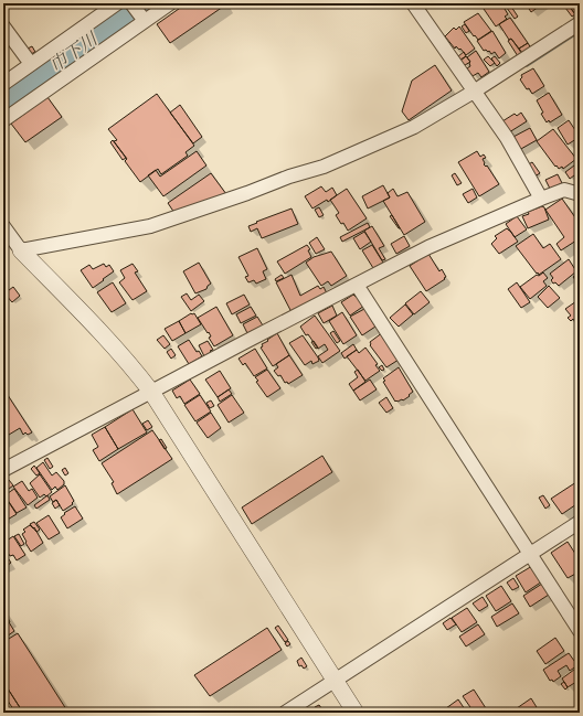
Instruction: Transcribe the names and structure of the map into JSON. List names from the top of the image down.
{
  "water": ["巾下川"]
}
